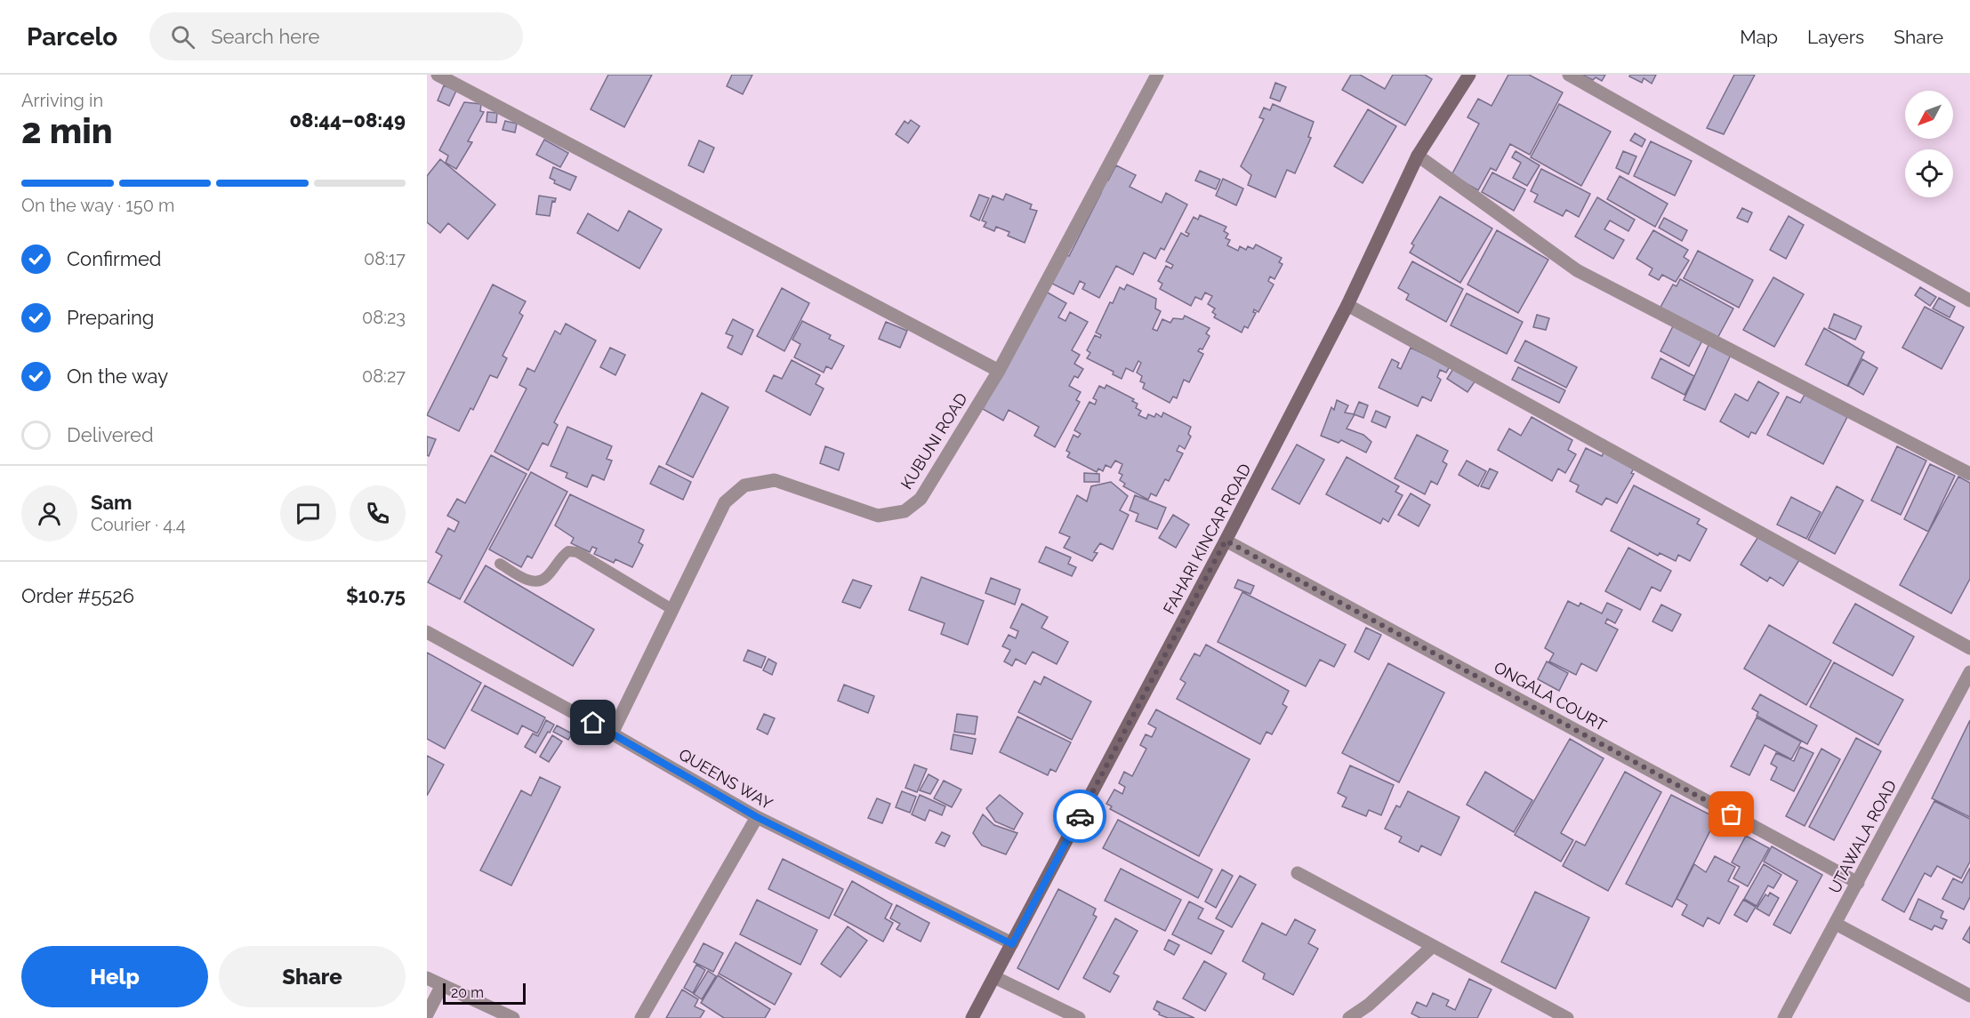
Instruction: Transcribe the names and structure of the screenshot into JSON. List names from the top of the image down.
{
  "streets": {
    "street": [
      "KUBUNI ROAD",
      "FAHARI KINCAR ROAD",
      "ONGALA COURT",
      "QUEENS WAY",
      "UTAWALA ROAD"
    ]
  },
  "crossings": [
    ["KUBUNI ROAD", "QUEENS WAY"],
    ["FAHARI KINCAR ROAD", "ONGALA COURT"],
    ["FAHARI KINCAR ROAD", "QUEENS WAY"],
    ["ONGALA COURT", "UTAWALA ROAD"]
  ],
  "scale_bar": "20 m",
  "north": "bottom left",
  "page": {
    "header": "Parcelo",
    "search": "Search here",
    "nav": ["Map", "Layers", "Share"],
    "heading": ["2 min", "Arriving in", "08:44–08:49"],
    "panel": [
      "Sam",
      "Courier · 4.4",
      "Order #5526",
      "$10.75"
    ],
    "bar": "On the way · 150 m",
    "list": [
      ["Confirmed", "08:17"],
      ["Preparing", "08:23"],
      ["On the way", "08:27"],
      "Delivered"
    ],
    "buttons": ["Help", "Share"],
    "scale": "20 m"
  }
}
